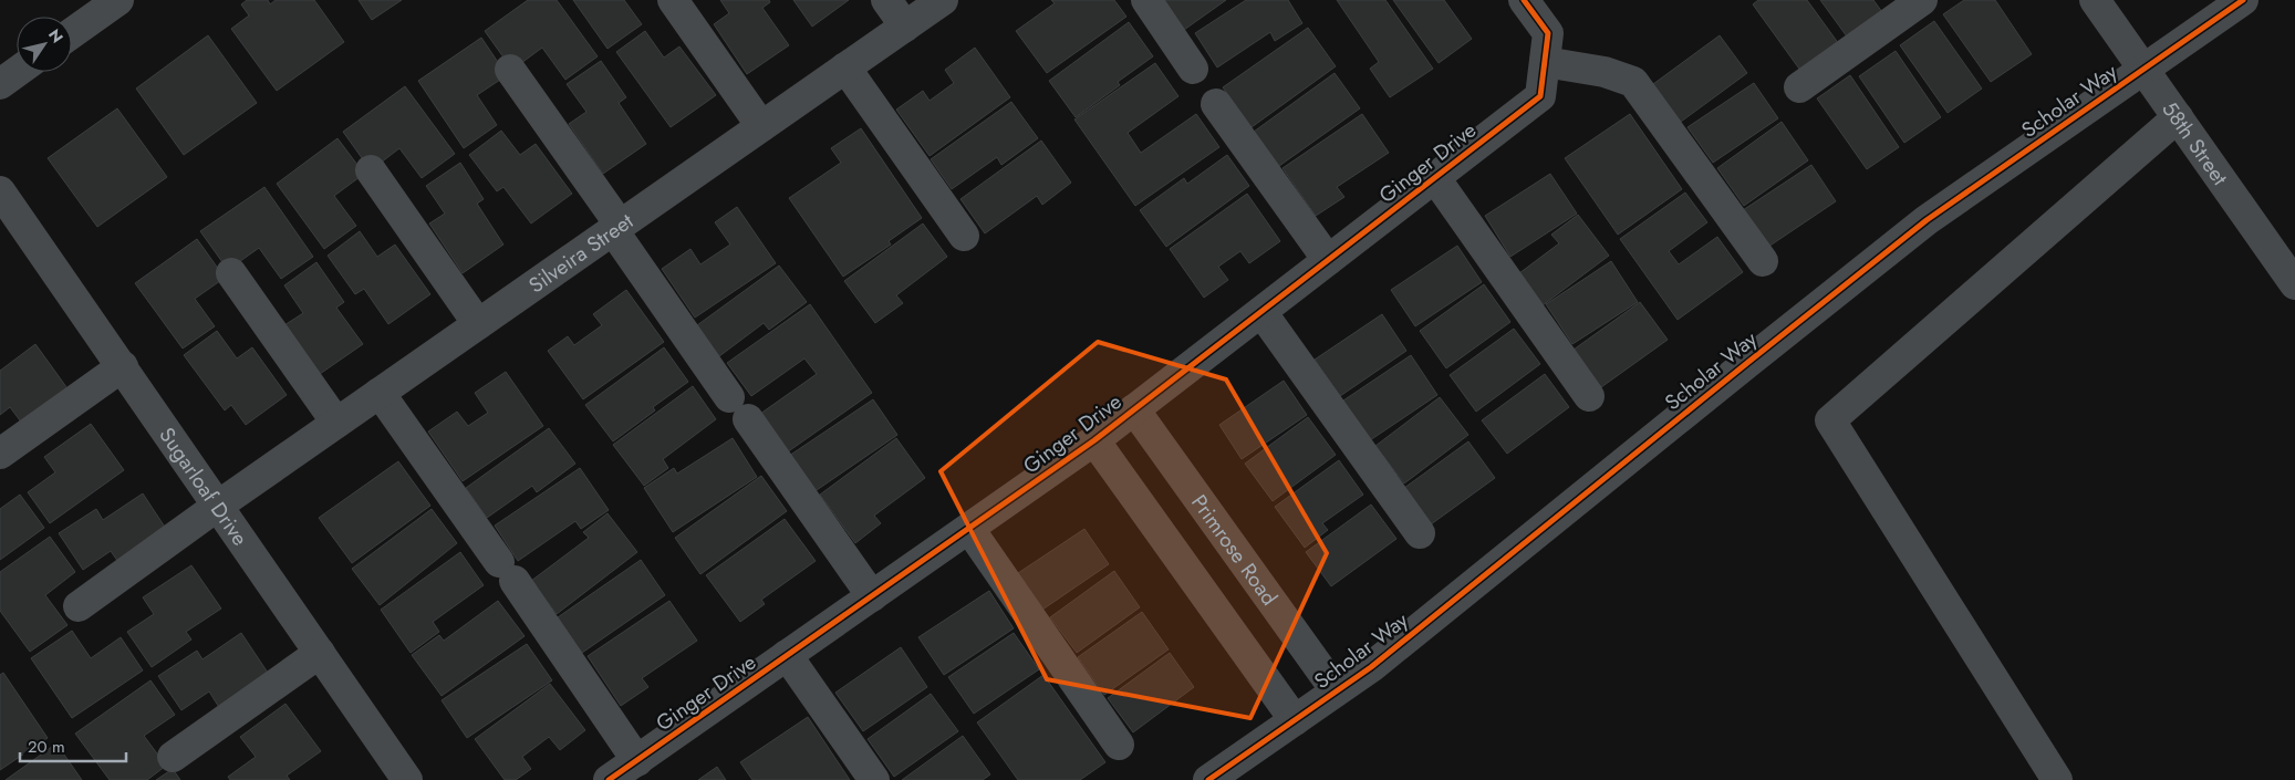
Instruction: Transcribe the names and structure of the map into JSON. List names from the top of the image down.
{
  "streets": {
    "street": [
      "Scholar Way",
      "58th Street",
      "Ginger Drive",
      "Silveira Street",
      "Sugarloaf Drive",
      "Primrose Road"
    ]
  },
  "crossings": [
    ["Scholar Way", "58th Street"],
    ["Scholar Way", "Primrose Road"],
    ["Ginger Drive", "Primrose Road"],
    ["Silveira Street", "Sugarloaf Drive"]
  ],
  "scale_bar": "20 m",
  "north": "top right"
}
